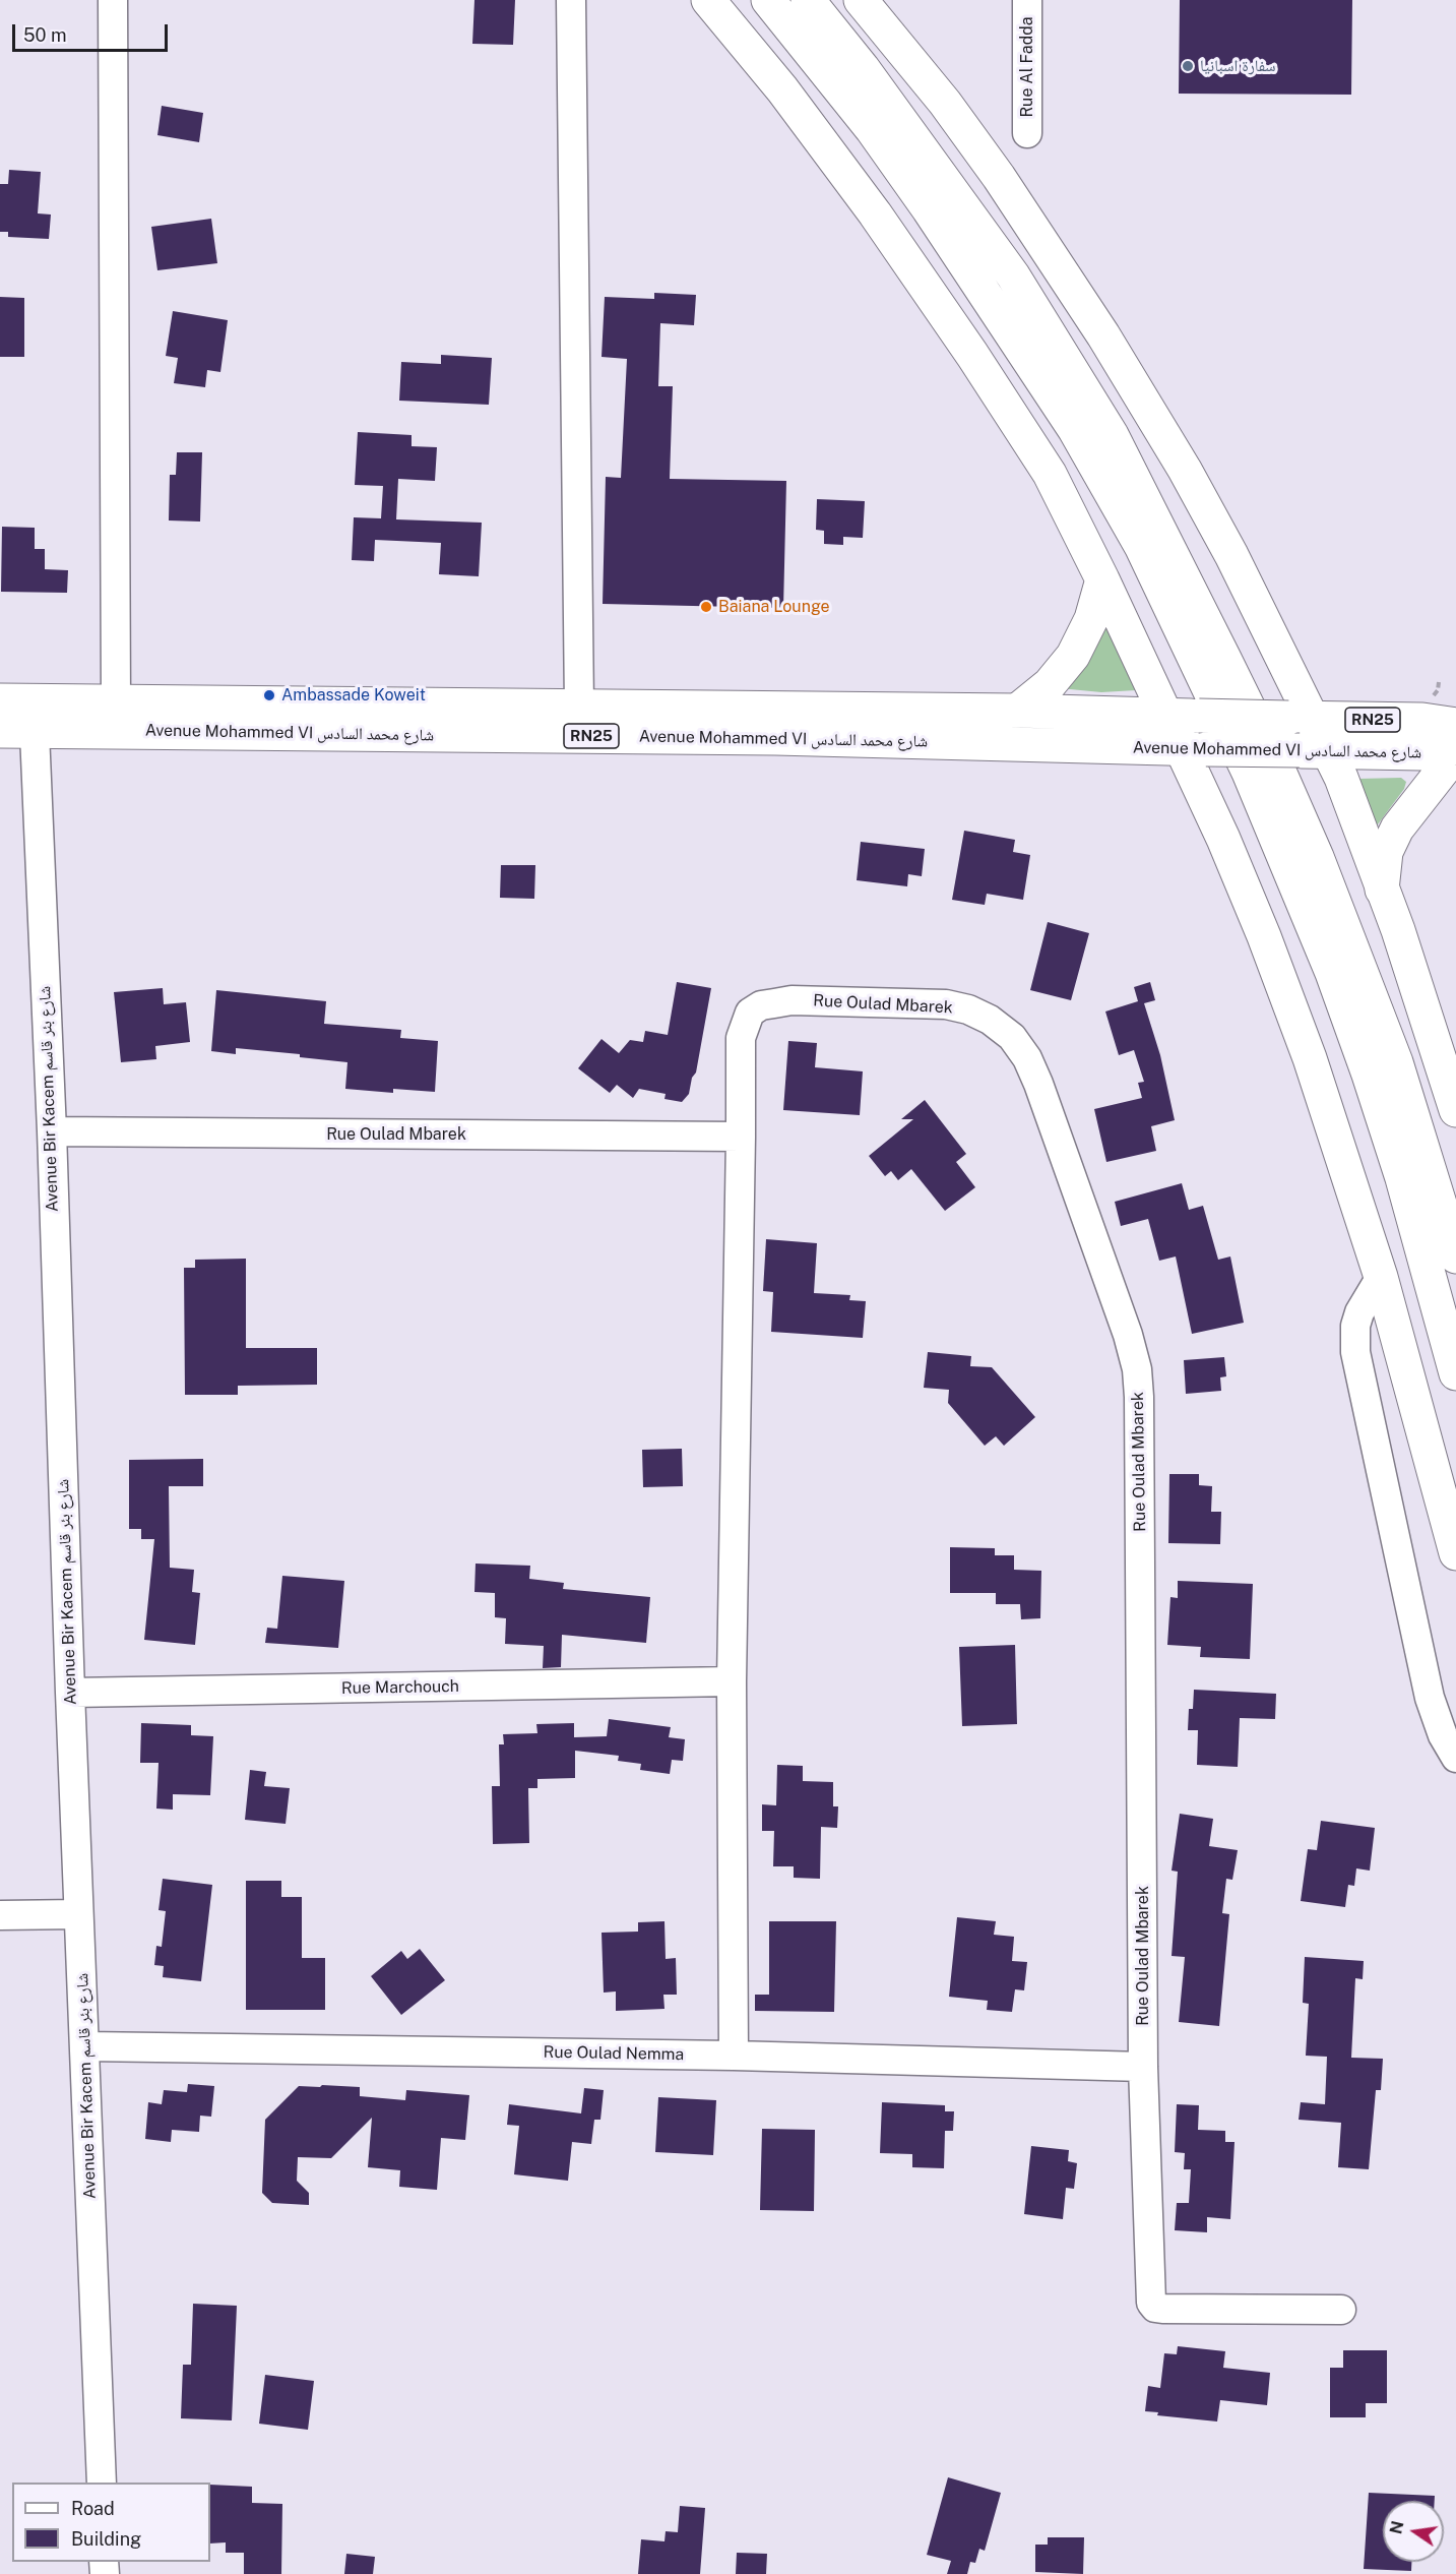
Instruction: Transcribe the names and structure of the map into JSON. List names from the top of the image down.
{
  "streets": {
    "main road": ["RN25", "Avenue Mohammed VI شارع محمد السادس"],
    "street": [
      "Rue Al Fadda",
      "Rue Oulad Mbarek",
      "Avenue Bir Kacem شارع بئر قاسم",
      "Rue Marchouch",
      "Rue Oulad Nemma"
    ]
  },
  "crossings": [
    ["Avenue Mohammed VI شارع محمد السادس", "Avenue Bir Kacem شارع بئر قاسم"],
    ["Rue Oulad Mbarek", "Avenue Bir Kacem شارع بئر قاسم"],
    ["Rue Oulad Mbarek", "Rue Marchouch"],
    ["Rue Oulad Mbarek", "Rue Oulad Nemma"],
    ["Avenue Bir Kacem شارع بئر قاسم", "Rue Marchouch"],
    ["Avenue Bir Kacem شارع بئر قاسم", "Rue Oulad Nemma"]
  ],
  "places": ["سفارة اسبانيا", "Baiana Lounge", "Ambassade Koweit"],
  "legend": ["Road", "Building"],
  "scale_bar": "50 m",
  "north": "left"
}
